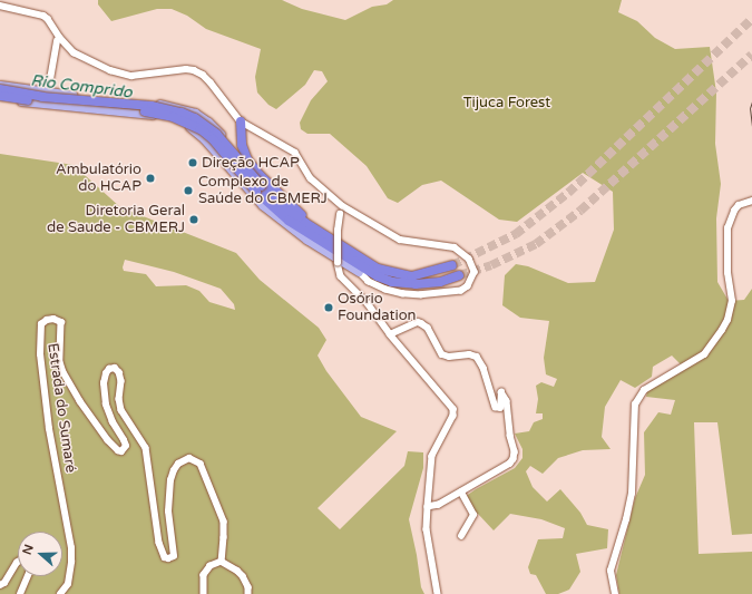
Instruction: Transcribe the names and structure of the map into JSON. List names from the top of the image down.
{
  "streets": {
    "street": ["Estrada do Sumaré"]
  },
  "water": ["Rio Comprido"],
  "parks": ["Tijuca Forest"],
  "places": [
    "Direção HCAP",
    "Ambulatório do HCAP",
    "Complexo de Saúde do CBMERJ",
    "Diretoria Geral de Saude - CBMERJ",
    "Osório Foundation"
  ],
  "north": "left"
}
